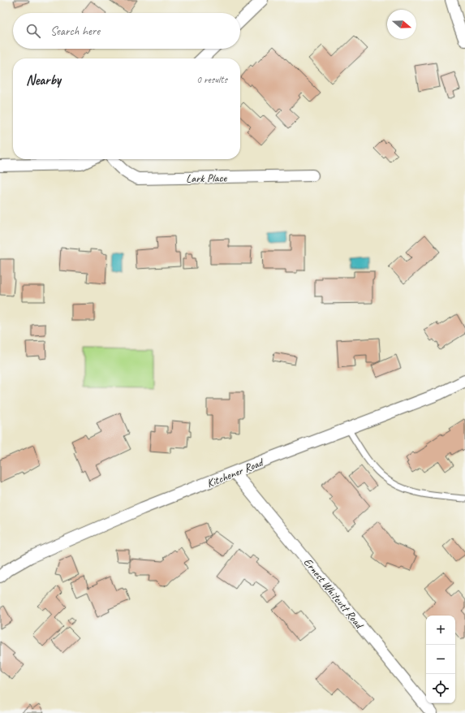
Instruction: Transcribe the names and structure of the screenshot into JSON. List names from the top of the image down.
{
  "streets": {
    "street": ["Lark Place", "Kitchener Road", "Ernest Whitcutt Road"]
  },
  "crossings": [
    ["Kitchener Road", "Ernest Whitcutt Road"]
  ],
  "north": "right",
  "page": {
    "search": "Search here",
    "heading": ["Nearby", "0 results"],
    "map_buttons": ["+", "−"]
  }
}
